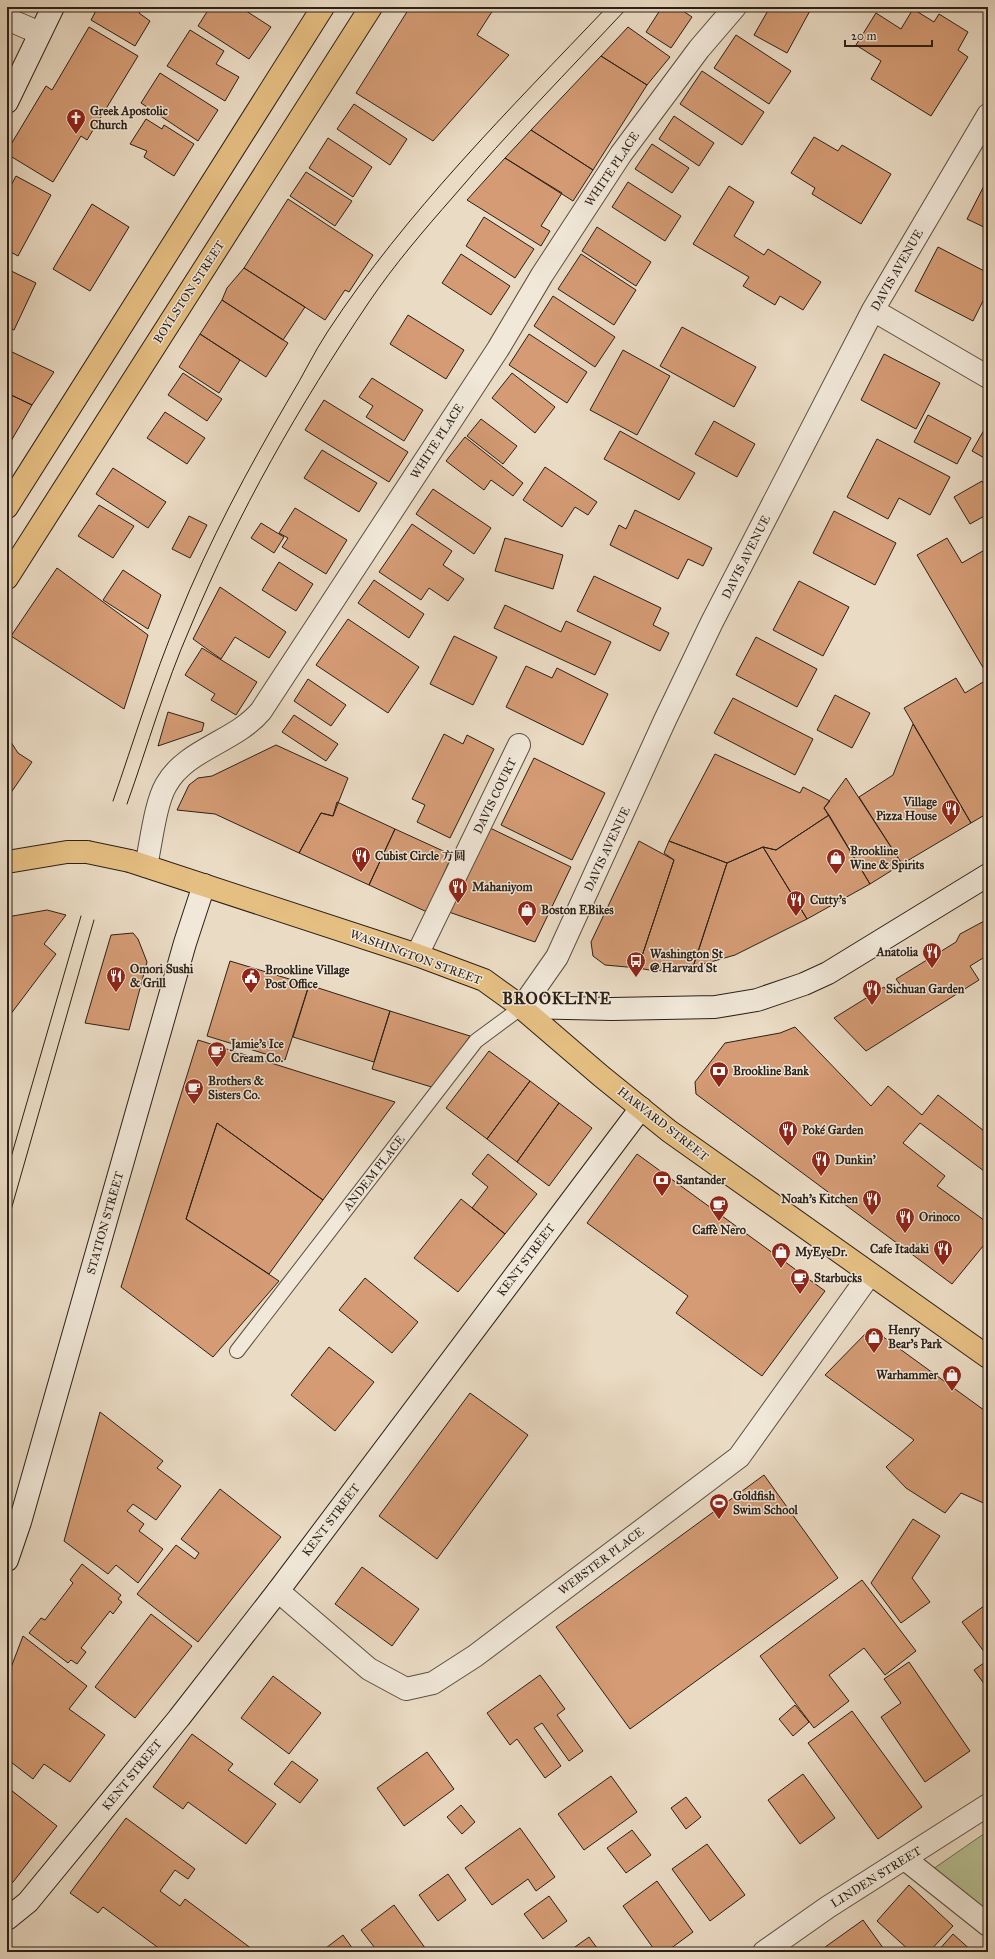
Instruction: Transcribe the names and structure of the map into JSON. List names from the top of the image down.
{
  "streets": {
    "main road": ["BOYLSTON STREET", "WASHINGTON STREET", "HARVARD STREET"],
    "street": [
      "WHITE PLACE",
      "DAVIS AVENUE",
      "DAVIS COURT",
      "STATION STREET",
      "KENT STREET",
      "WEBSTER PLACE",
      "LINDEN STREET"
    ],
    "lane": ["ANDEM PLACE"]
  },
  "crossings": [
    ["WHITE PLACE", "WASHINGTON STREET"],
    ["DAVIS AVENUE", "WASHINGTON STREET"],
    ["DAVIS AVENUE", "HARVARD STREET"],
    ["DAVIS AVENUE", "ANDEM PLACE"],
    ["DAVIS COURT", "WASHINGTON STREET"],
    ["WASHINGTON STREET", "HARVARD STREET"],
    ["WASHINGTON STREET", "ANDEM PLACE"],
    ["WASHINGTON STREET", "STATION STREET"],
    ["HARVARD STREET", "ANDEM PLACE"],
    ["HARVARD STREET", "KENT STREET"],
    ["HARVARD STREET", "WEBSTER PLACE"],
    ["KENT STREET", "WEBSTER PLACE"]
  ],
  "districts": ["BROOKLINE"],
  "places": {
    "church": ["Greek Apostolic Church"],
    "restaurant": [
      "Village Pizza House",
      "Cubist Circle 方圆",
      "Mahaniyom",
      "Cutty's",
      "Anatolia",
      "Omori Sushi & Grill",
      "Sichuan Garden",
      "Poké Garden",
      "Dunkin'",
      "Noah's Kitchen",
      "Orinoco",
      "Cafe Itadaki"
    ],
    "shop": [
      "Brookline Wine & Spirits",
      "Boston EBikes",
      "MyEyeDr.",
      "Henry Bear's Park",
      "Warhammer"
    ],
    "bus stop": ["Washington St @ Harvard St"],
    "public building": ["Brookline Village Post Office"],
    "cafe": [
      "Jamie's Ice Cream Co.",
      "Brothers & Sisters Co.",
      "Caffè Nero",
      "Starbucks"
    ],
    "bank": ["Brookline Bank", "Santander"],
    "sports": ["Goldfish Swim School"]
  },
  "scale_bar": "20 m"
}
